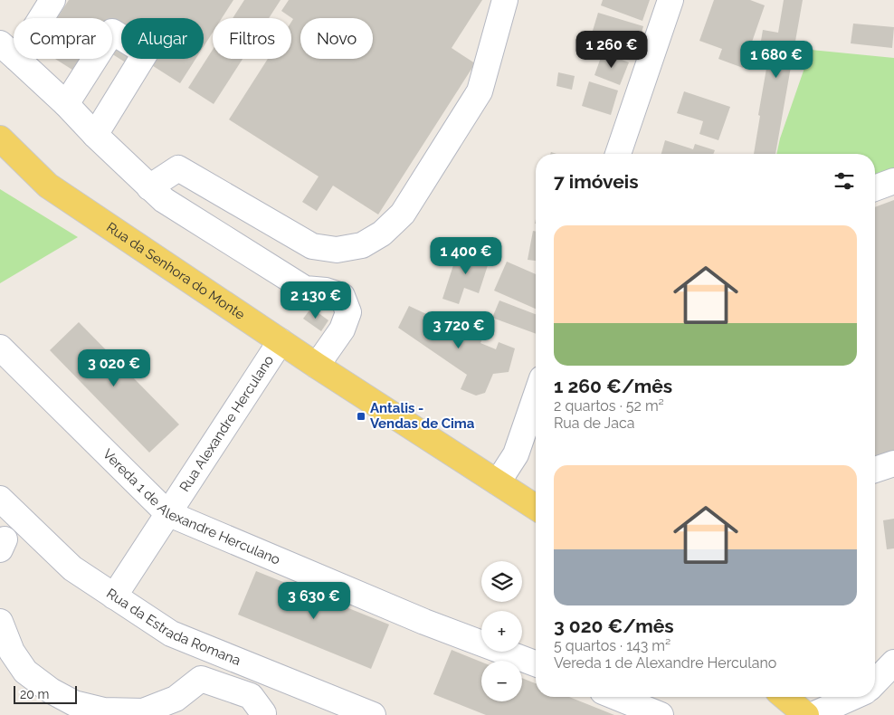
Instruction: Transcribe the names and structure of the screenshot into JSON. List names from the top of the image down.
{
  "streets": {
    "main road": ["Rua da Senhora do Monte"],
    "street": ["Rua Alexandre Herculano", "Vereda 1 de Alexandre Herculano", "Rua da Estrada Romana"]
  },
  "crossings": [
    ["Rua da Senhora do Monte", "Rua Alexandre Herculano"],
    ["Rua Alexandre Herculano", "Vereda 1 de Alexandre Herculano"],
    ["Rua Alexandre Herculano", "Rua da Estrada Romana"]
  ],
  "places": {
    "transit": ["Antalis - Vendas de Cima"]
  },
  "scale_bar": "20 m",
  "page": {
    "chip": [
      "Comprar",
      "Alugar",
      "Filtros",
      "Novo"
    ],
    "price": [
      "1 260 €",
      "1 680 €",
      "1 400 €",
      "2 130 €",
      "3 720 €",
      "3 020 €",
      "3 630 €"
    ],
    "heading": "7 imóveis",
    "list": [
      {
        "name": "1 260 €/mês",
        "note": "2 quartos · 52 m² · Rua de Jaca"
      },
      {
        "name": "3 020 €/mês",
        "note": "5 quartos · 143 m² · Vereda 1 de Alexandre Herculano"
      }
    ],
    "map_buttons": ["+", "−"],
    "scale": "20 m"
  }
}
